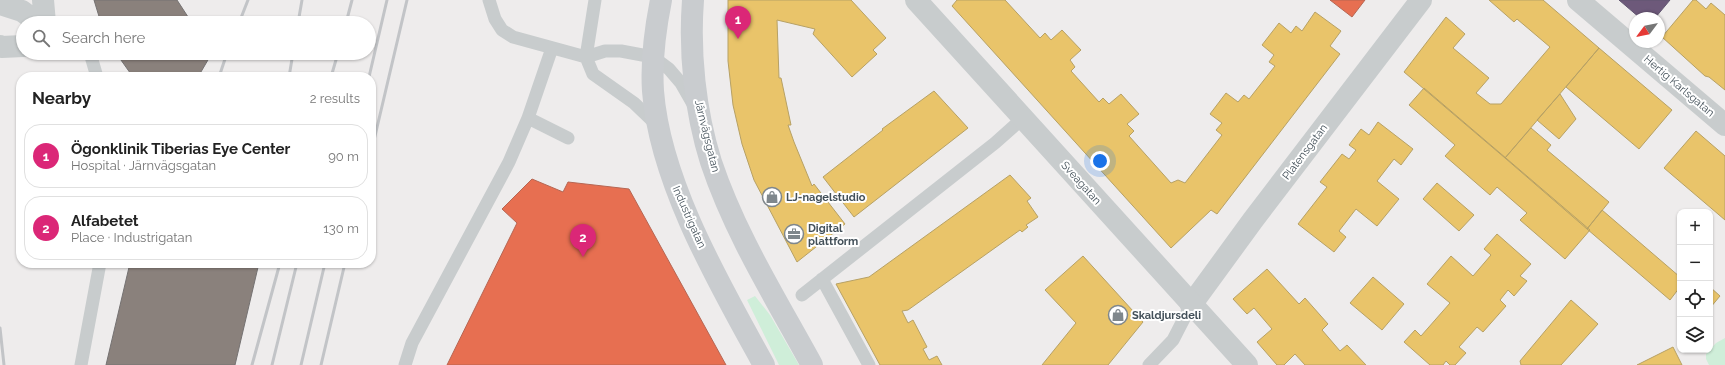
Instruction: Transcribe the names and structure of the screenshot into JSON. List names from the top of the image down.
{
  "streets": {
    "main road": ["Järnvägsgatan", "Industrigatan"],
    "street": ["Hertig Karlsgatan", "Platensgatan", "Sveagatan"]
  },
  "crossings": [
    ["Platensgatan", "Sveagatan"]
  ],
  "places": {
    "shop": ["LJ-nagelstudio", "Skaldjursdeli"],
    "office": ["Digital plattform"]
  },
  "north": "bottom left",
  "page": {
    "pins": ["1", "2"],
    "search": "Search here",
    "heading": ["Nearby", "2 results"],
    "list": [
      {
        "mark": "1",
        "name": "Ögonklinik Tiberias Eye Center",
        "note": "Hospital · Järnvägsgatan",
        "value": "90 m"
      },
      {
        "mark": "2",
        "name": "Alfabetet",
        "note": "Place · Industrigatan",
        "value": "130 m"
      }
    ],
    "map_buttons": ["+", "−"]
  }
}
